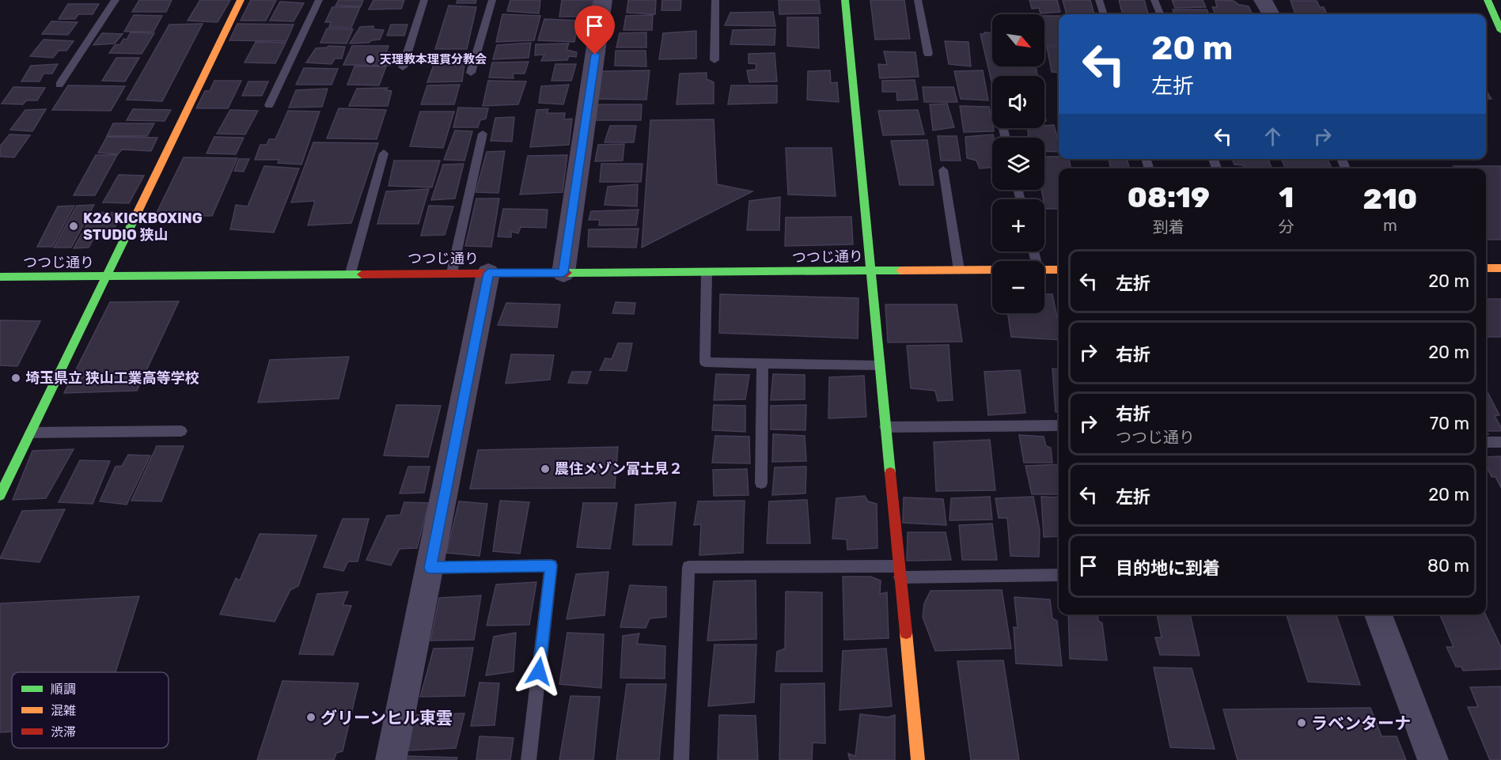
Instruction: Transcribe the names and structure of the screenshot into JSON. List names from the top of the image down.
{
  "streets": {
    "street": ["つつじ通り"]
  },
  "places": [
    "天理教本理貫分教会",
    "K26 KICKBOXING STUDIO 狭山",
    "埼玉県立 狭山工業高等学校",
    "農住メゾン富士見２",
    "グリーンヒル東雲",
    "ラベンターナ"
  ],
  "legend": ["順調", "混雑", "渋滞"],
  "north": "bottom right",
  "page": {
    "map_buttons": ["+", "−"],
    "turn": ["20 m", "左折"],
    "eta": [
      "08:19",
      "到着",
      "1",
      "分",
      "210",
      "m"
    ],
    "list": [
      {
        "name": "左折",
        "value": "20 m"
      },
      {
        "name": "右折",
        "value": "20 m"
      },
      {
        "name": "右折",
        "note": "つつじ通り",
        "value": "70 m"
      },
      {
        "name": "左折",
        "value": "20 m"
      },
      {
        "name": "目的地に到着",
        "value": "80 m"
      }
    ]
  }
}
